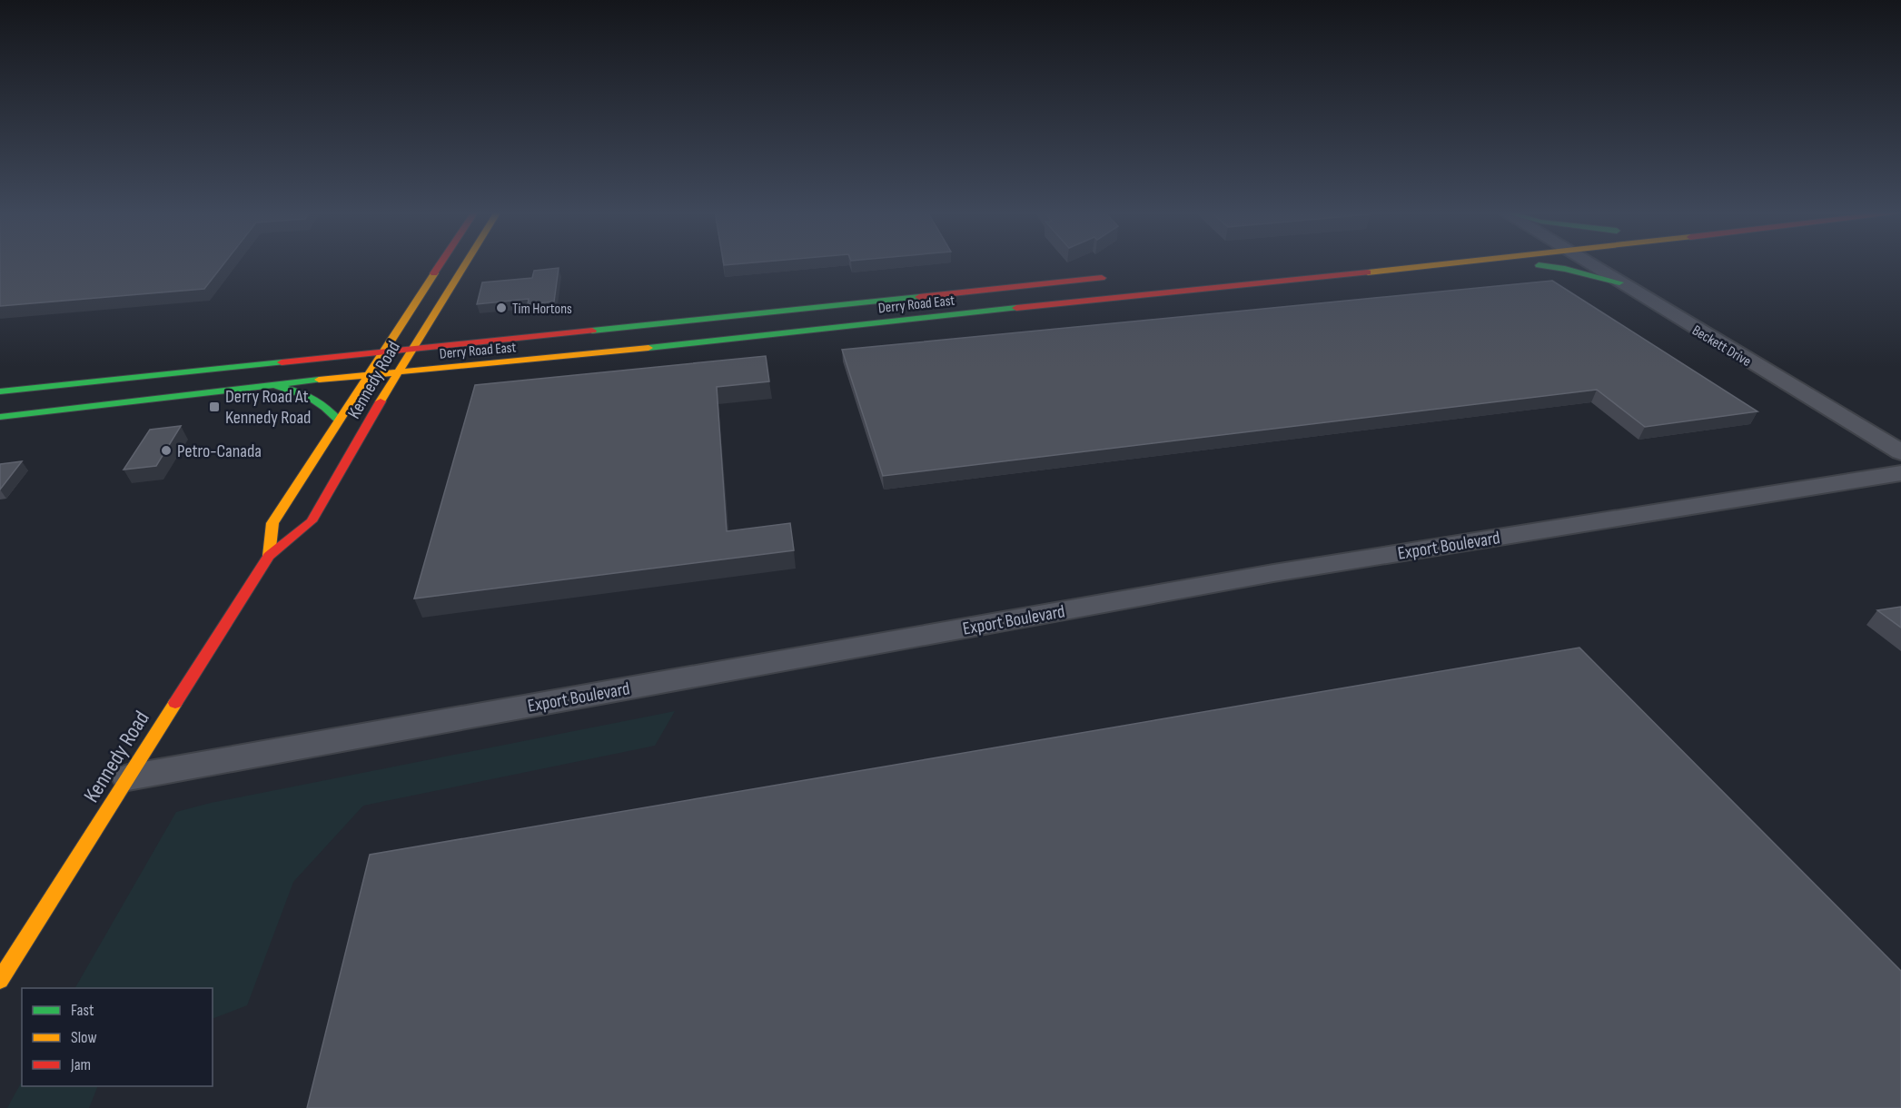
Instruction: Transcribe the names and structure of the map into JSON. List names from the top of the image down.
{
  "streets": {
    "main road": ["Derry Road East", "Kennedy Road"],
    "street": ["Beckett Drive", "Export Boulevard"]
  },
  "crossings": [
    ["Derry Road East", "Kennedy Road"],
    ["Kennedy Road", "Export Boulevard"]
  ],
  "places": {
    "other": ["Tim Hortons", "Petro-Canada"],
    "transit": ["Derry Road At Kennedy Road"]
  },
  "legend": ["Fast", "Slow", "Jam"]
}
